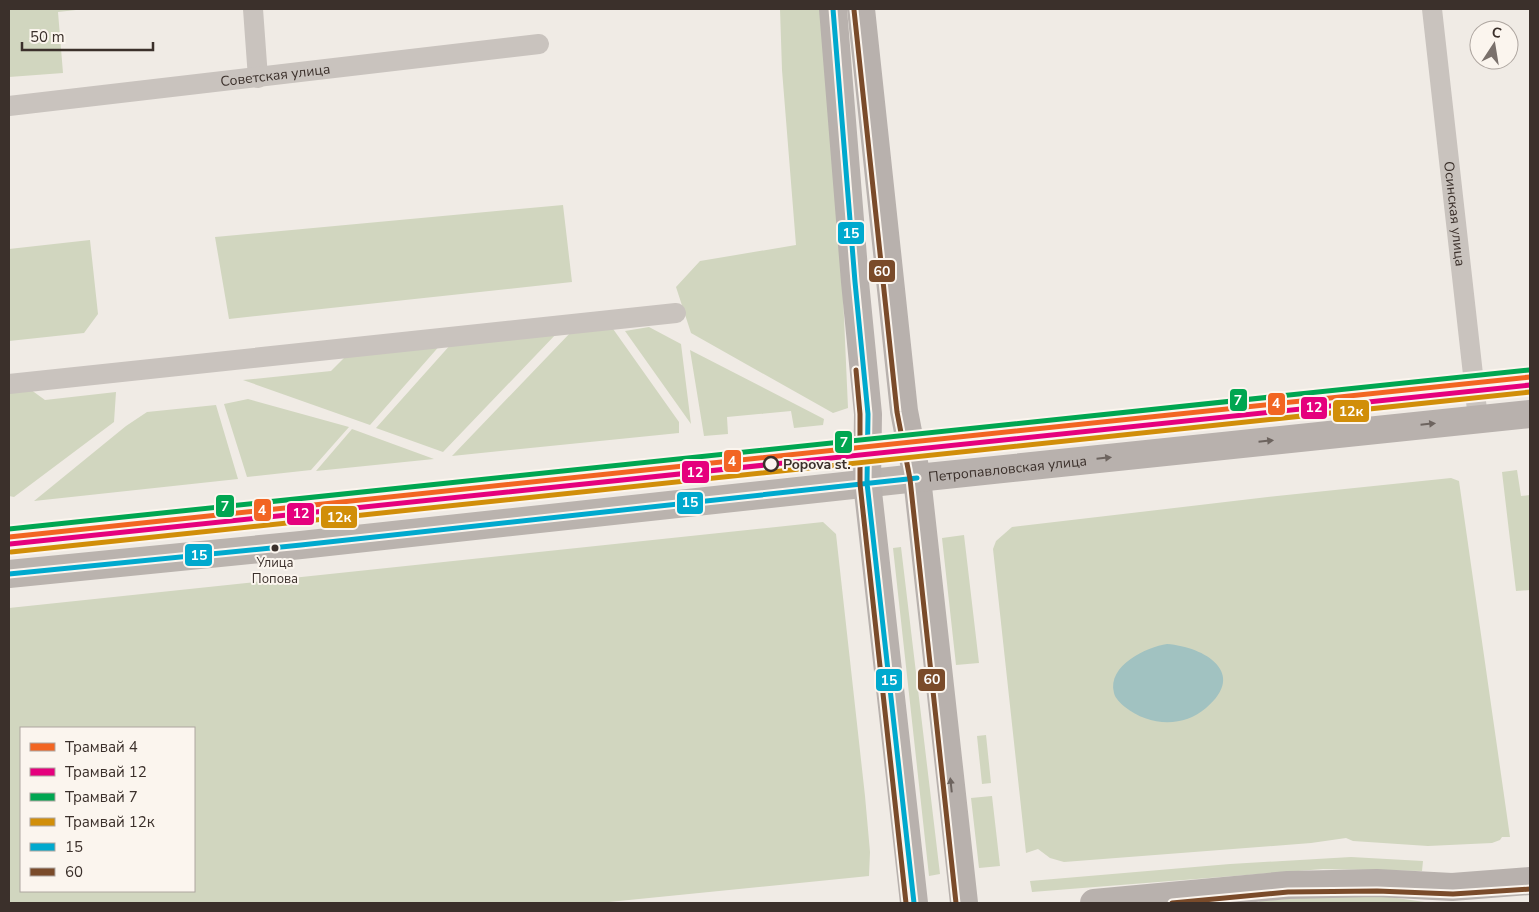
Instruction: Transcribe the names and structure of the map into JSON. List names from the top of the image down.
{
  "streets": {
    "main road": ["Петропавловская улица"],
    "street": ["Советская улица", "Осинская улица"]
  },
  "crossings": [
    ["Осинская улица", "Петропавловская улица"]
  ],
  "one_way": ["Петропавловская улица"],
  "places": ["Popova st.", "Улица Попова"],
  "lines": [
    "transit line 15",
    "transit line 60",
    "tram line 7",
    "tram line 4",
    "tram line 12",
    "tram line 12к"
  ],
  "legend": [
    "Трамвай 4",
    "Трамвай 12",
    "Трамвай 7",
    "Трамвай 12к",
    "15",
    "60"
  ],
  "scale_bar": "50 m",
  "north": "top"
}
